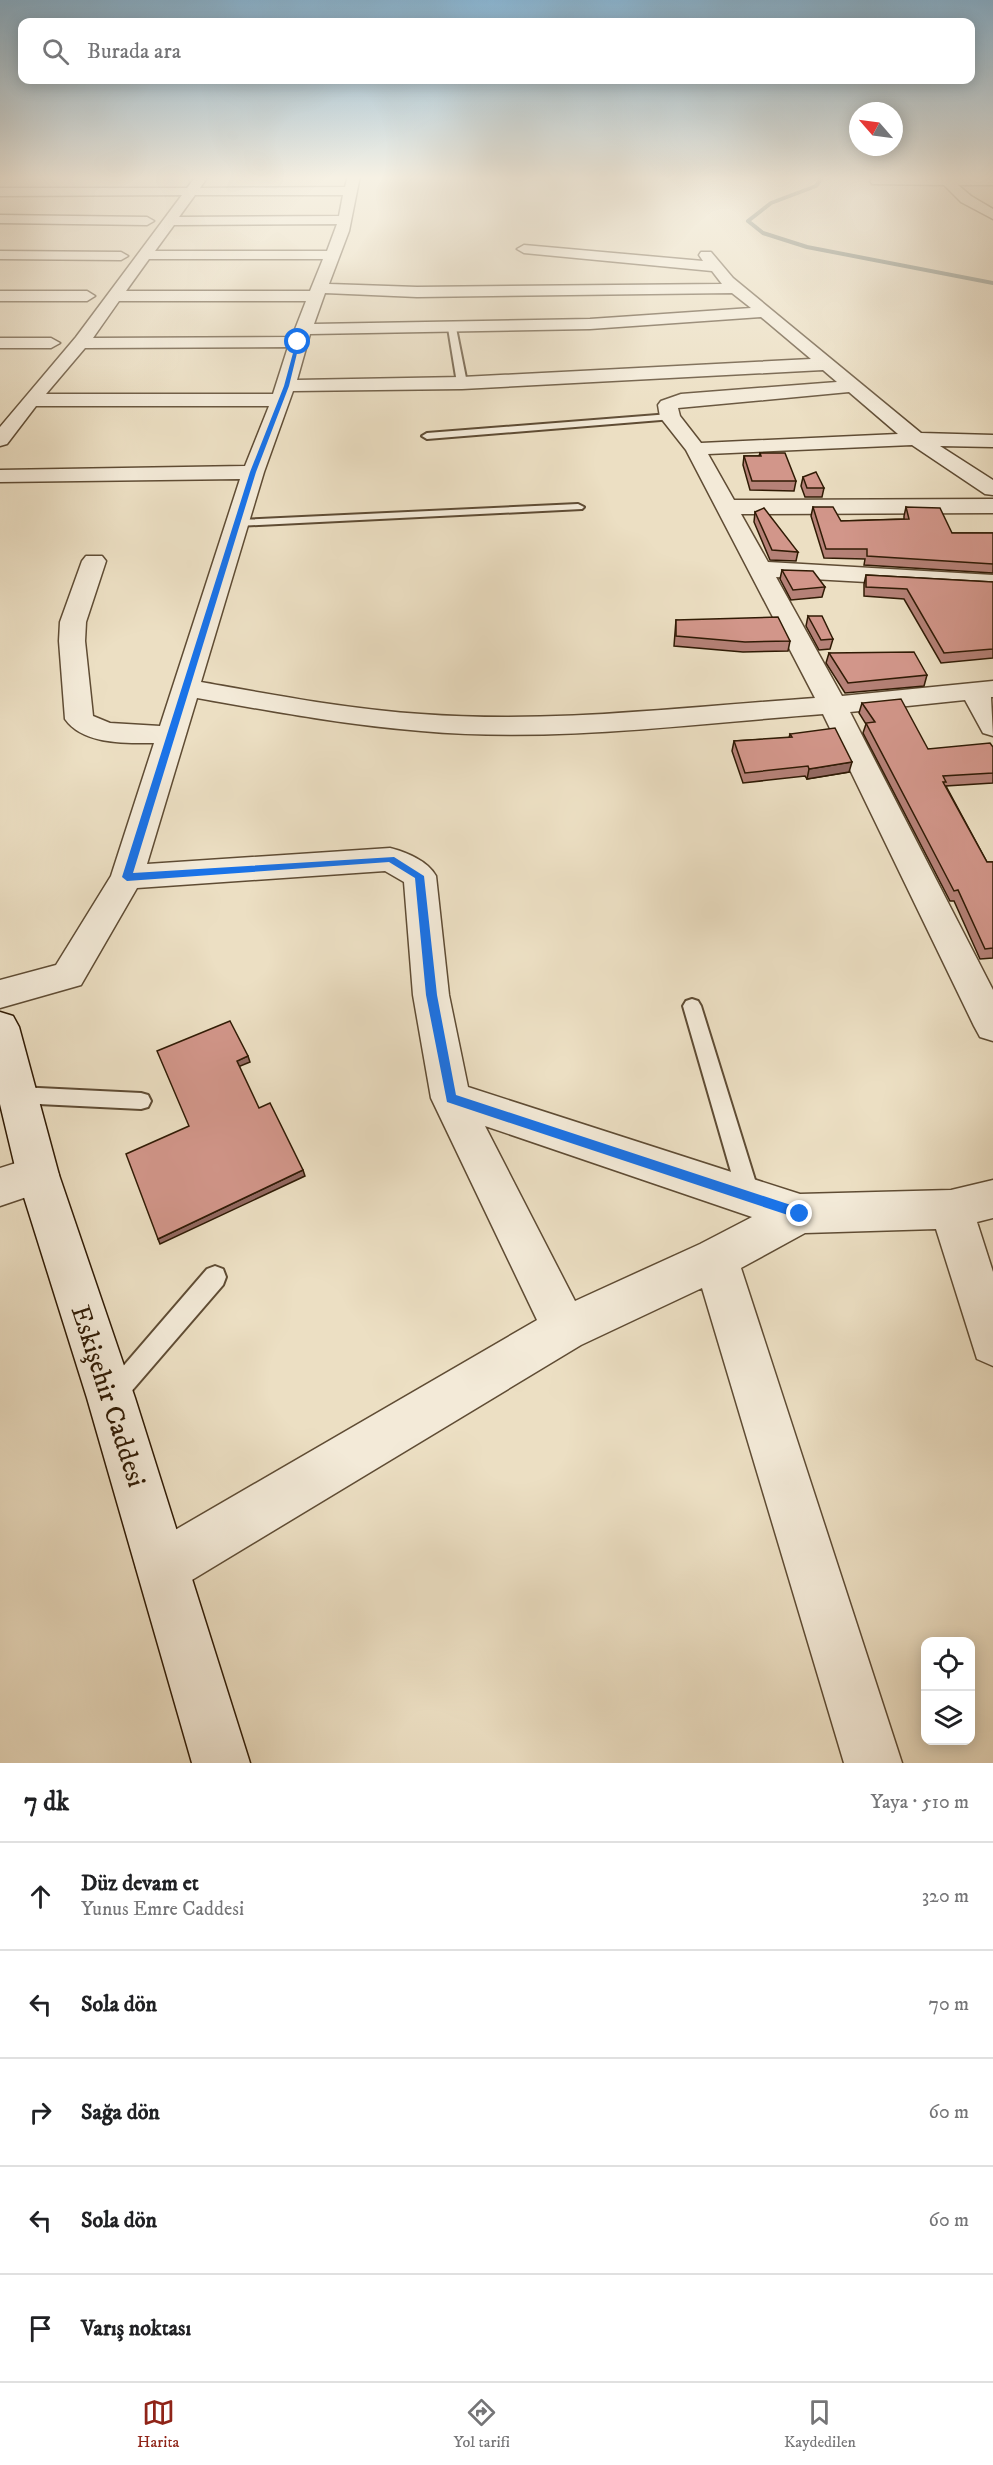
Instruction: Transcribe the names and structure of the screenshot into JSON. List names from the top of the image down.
{
  "streets": {
    "street": ["Eskişehir Caddesi"]
  },
  "north": "top left",
  "page": {
    "search": "Burada ara",
    "heading": ["7 dk", "Yaya · 510 m"],
    "list": [
      ["Düz devam et", "Yunus Emre Caddesi", "320 m"],
      ["Sola dön", "70 m"],
      ["Sağa dön", "60 m"],
      ["Sola dön", "60 m"],
      "Varış noktası"
    ],
    "nav": ["Harita", "Yol tarifi", "Kaydedilen"]
  }
}
